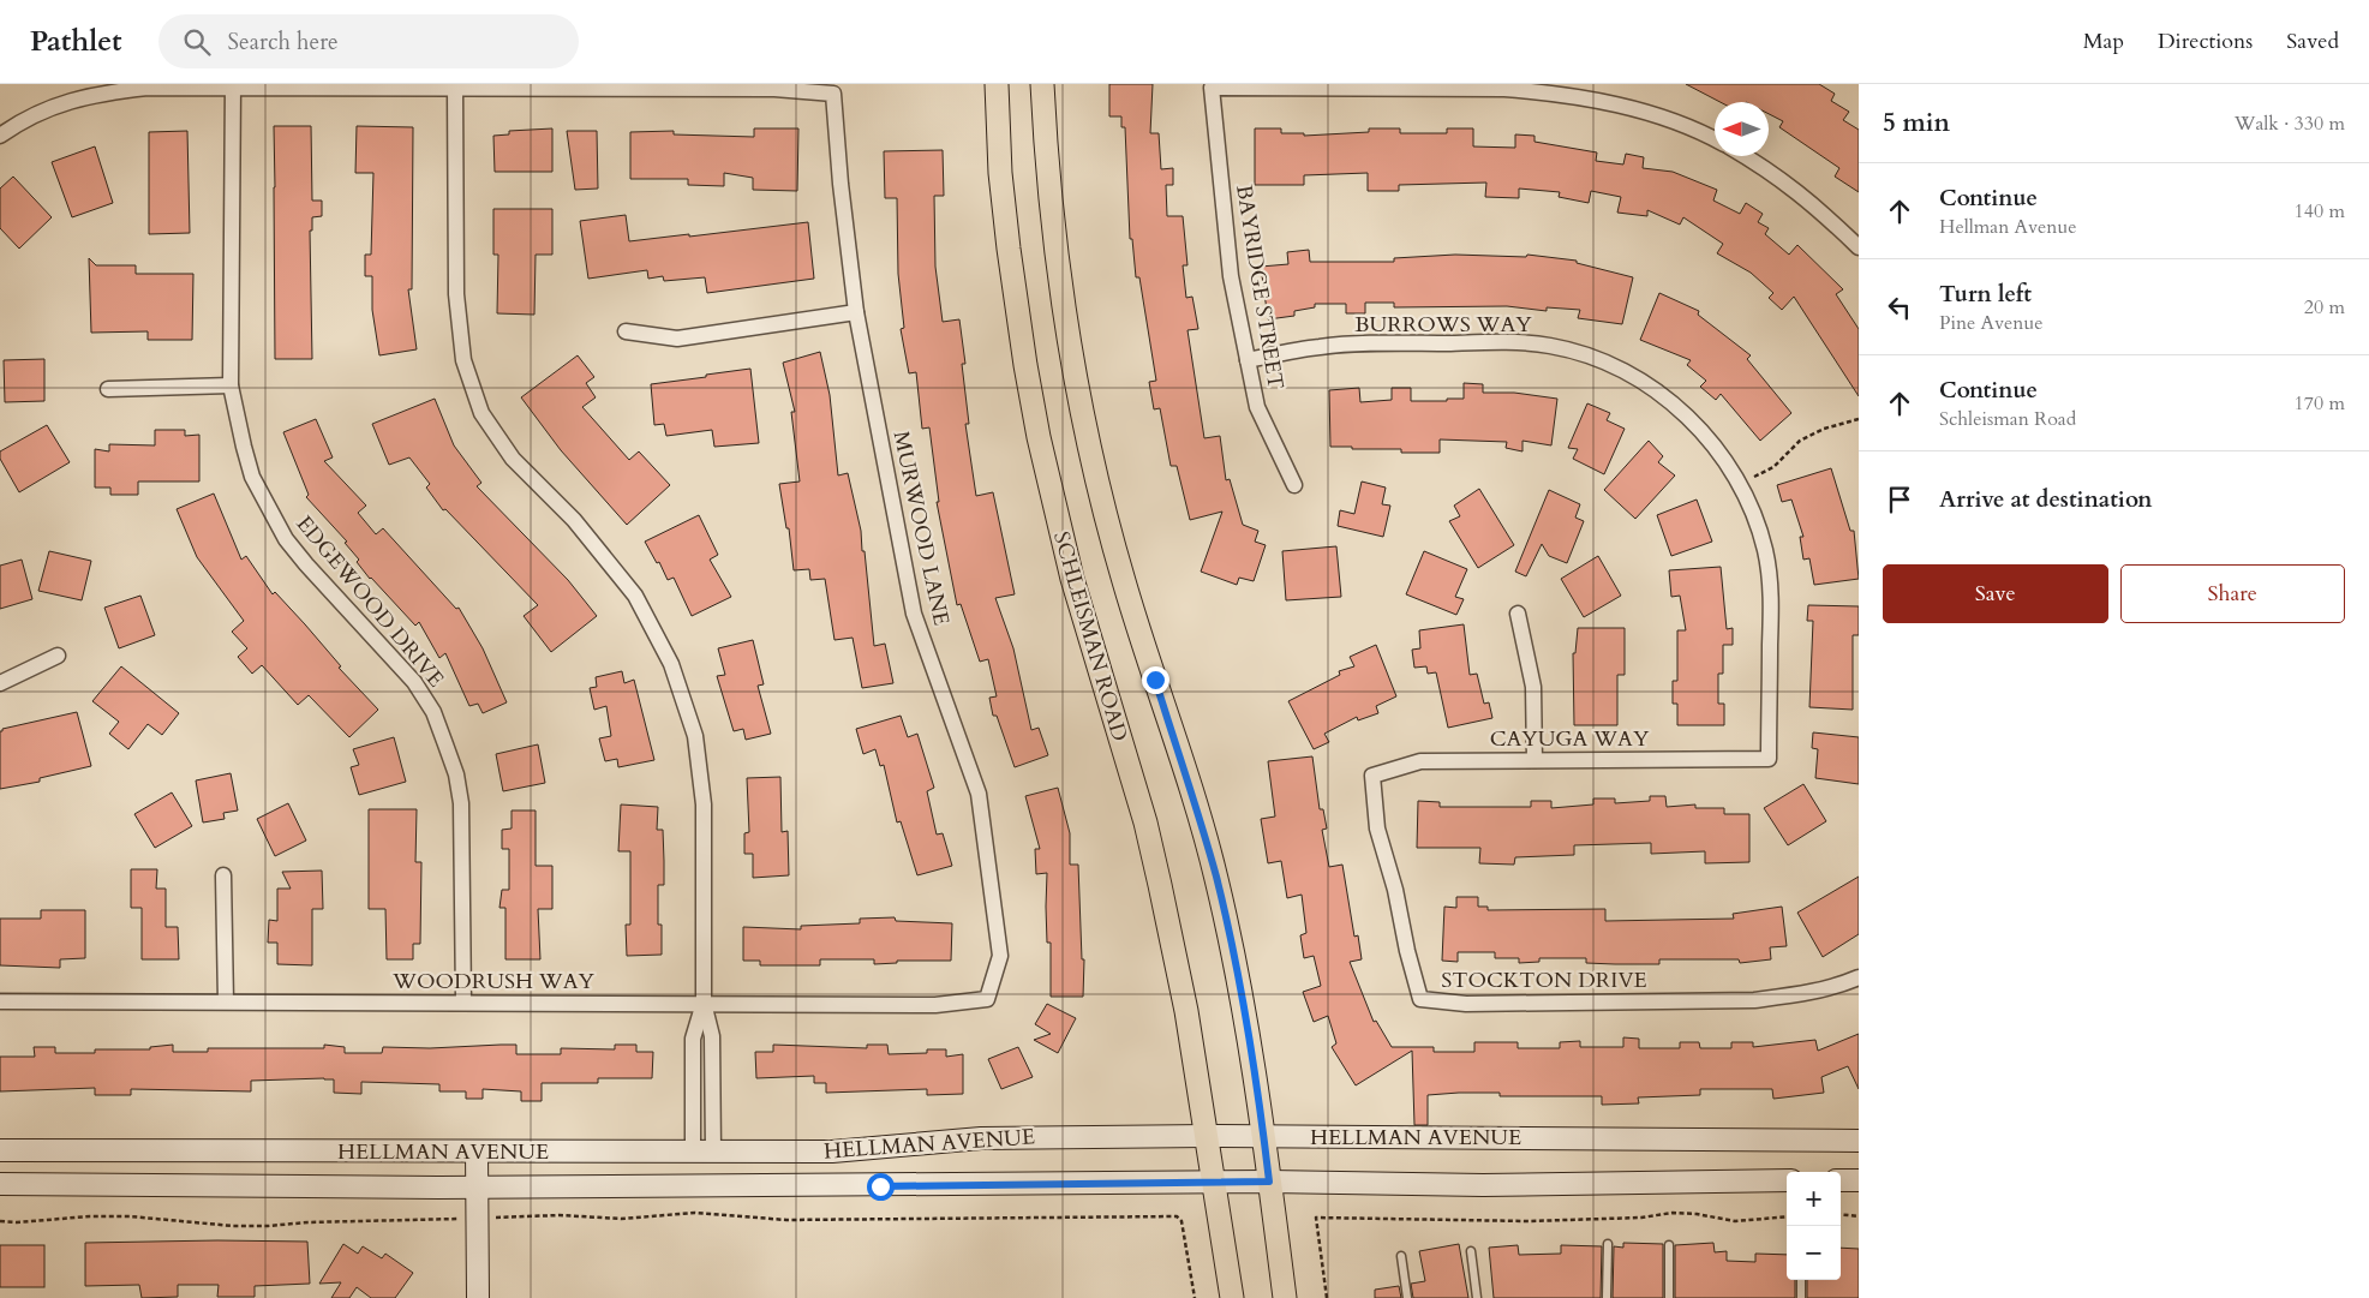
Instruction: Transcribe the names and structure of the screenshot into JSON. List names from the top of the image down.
{
  "streets": {
    "main road": ["SCHLEISMAN ROAD", "HELLMAN AVENUE"],
    "street": [
      "BAYRIDGE STREET",
      "BURROWS WAY",
      "MURWOOD LANE",
      "EDGEWOOD DRIVE",
      "CAYUGA WAY",
      "STOCKTON DRIVE",
      "WOODRUSH WAY"
    ]
  },
  "crossings": [
    ["BAYRIDGE STREET", "BURROWS WAY"],
    ["BURROWS WAY", "CAYUGA WAY"],
    ["MURWOOD LANE", "WOODRUSH WAY"],
    ["EDGEWOOD DRIVE", "WOODRUSH WAY"],
    ["SCHLEISMAN ROAD", "HELLMAN AVENUE"],
    ["CAYUGA WAY", "STOCKTON DRIVE"]
  ],
  "north": "left",
  "page": {
    "header": "Pathlet",
    "search": "Search here",
    "nav": ["Map", "Directions", "Saved"],
    "heading": ["5 min", "Walk · 330 m"],
    "list": [
      ["Continue", "Hellman Avenue", "140 m"],
      ["Turn left", "Pine Avenue", "20 m"],
      ["Continue", "Schleisman Road", "170 m"],
      "Arrive at destination"
    ],
    "buttons": ["Save", "Share"],
    "map_buttons": ["+", "−"]
  }
}
